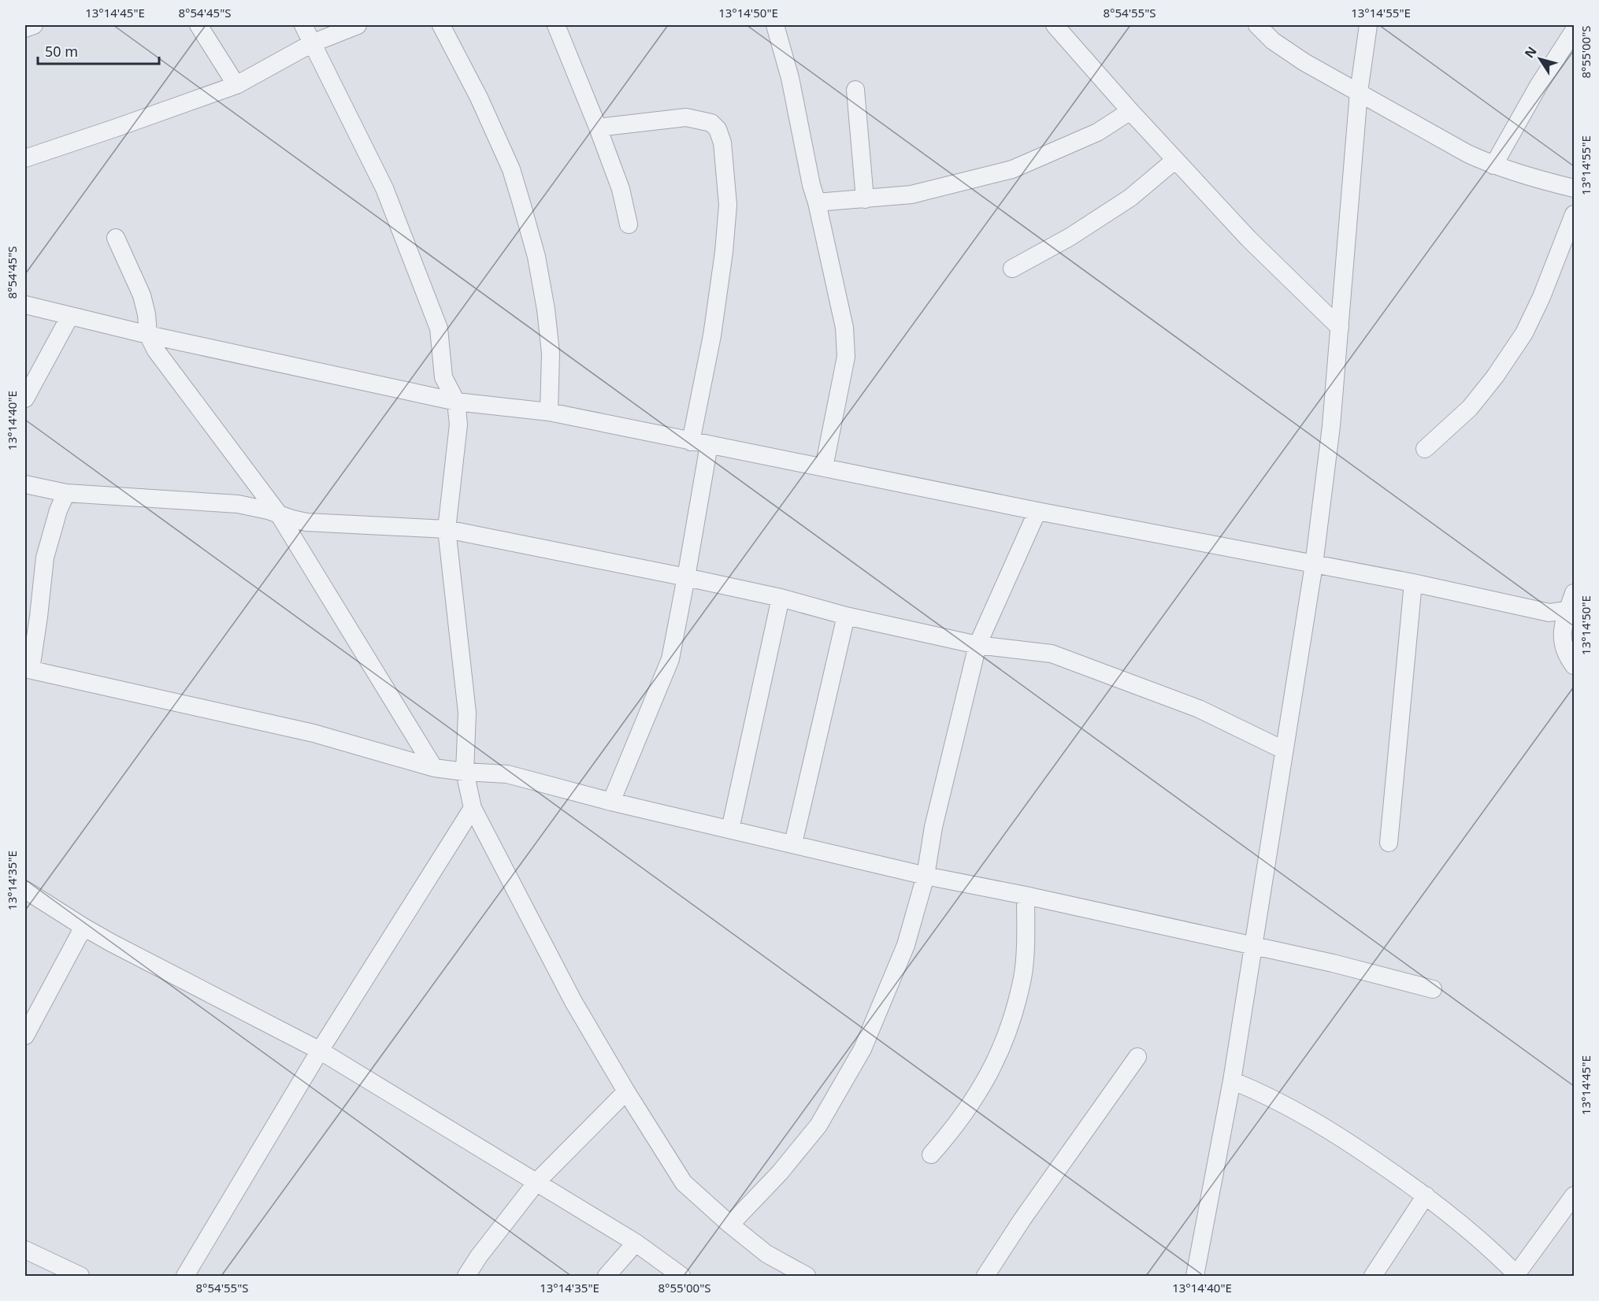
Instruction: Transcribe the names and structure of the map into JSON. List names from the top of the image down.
{
  "scale_bar": "50 m",
  "north": "top left",
  "coordinates": [
    "13°14'45\"E",
    "8°54'45\"S",
    "13°14'50\"E",
    "8°54'55\"S",
    "13°14'55\"E",
    "8°55'00\"S",
    "13°14'40\"E",
    "13°14'35\"E"
  ]
}
